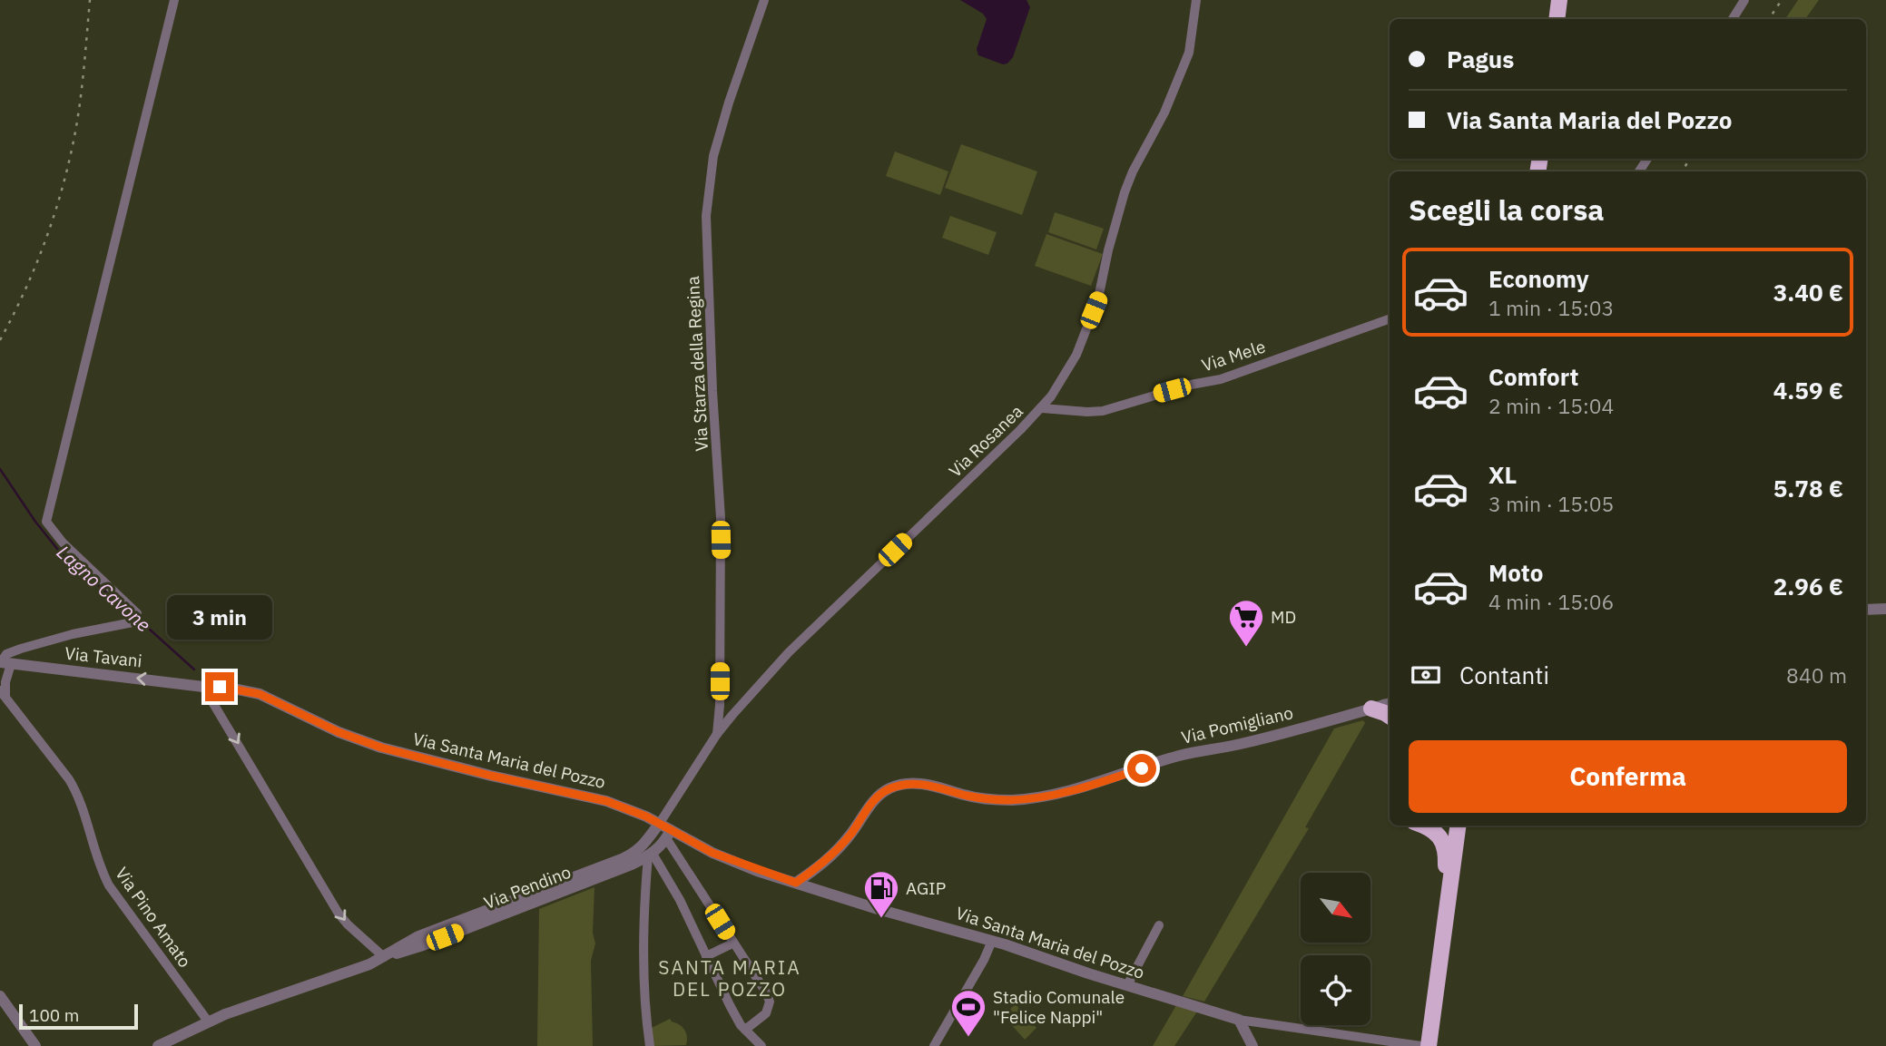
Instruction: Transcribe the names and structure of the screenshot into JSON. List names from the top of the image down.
{
  "streets": {
    "street": [
      "Via Mele",
      "Via Starza della Regina",
      "Via Rosanea",
      "Via Tavani",
      "Via Pomigliano",
      "Via Santa Maria del Pozzo",
      "Via Pendino",
      "Via Pino Amato"
    ]
  },
  "crossings": [
    ["Via Mele", "Via Rosanea"],
    ["Via Starza della Regina", "Via Rosanea"],
    ["Via Rosanea", "Via Santa Maria del Pozzo"],
    ["Via Rosanea", "Via Pendino"],
    ["Via Tavani", "Via Santa Maria del Pozzo"],
    ["Via Tavani", "Via Pino Amato"],
    ["Via Pomigliano", "Via Santa Maria del Pozzo"],
    ["Via Santa Maria del Pozzo", "Via Pendino"],
    ["Via Pendino", "Via Pino Amato"]
  ],
  "one_way": ["Via Tavani"],
  "districts": ["SANTA MARIA DEL POZZO"],
  "water": ["Lagno Cavone"],
  "places": {
    "supermarket": ["MD"],
    "fuel station": ["AGIP"],
    "sports": ["Stadio Comunale \"Felice Nappi\""]
  },
  "scale_bar": "100 m",
  "north": "bottom right",
  "page": {
    "banner": ["Pagus", "Via Santa Maria del Pozzo"],
    "heading": "Scegli la corsa",
    "list": [
      {
        "name": "Economy",
        "note": "1 min · 15:03",
        "value": "3.40 €"
      },
      {
        "name": "Comfort",
        "note": "2 min · 15:04",
        "value": "4.59 €"
      },
      {
        "name": "XL",
        "note": "3 min · 15:05",
        "value": "5.78 €"
      },
      {
        "name": "Moto",
        "note": "4 min · 15:06",
        "value": "2.96 €"
      }
    ],
    "bubble": "3 min",
    "pay": ["Contanti", "840 m"],
    "buttons": "Conferma",
    "scale": "100 m"
  }
}
